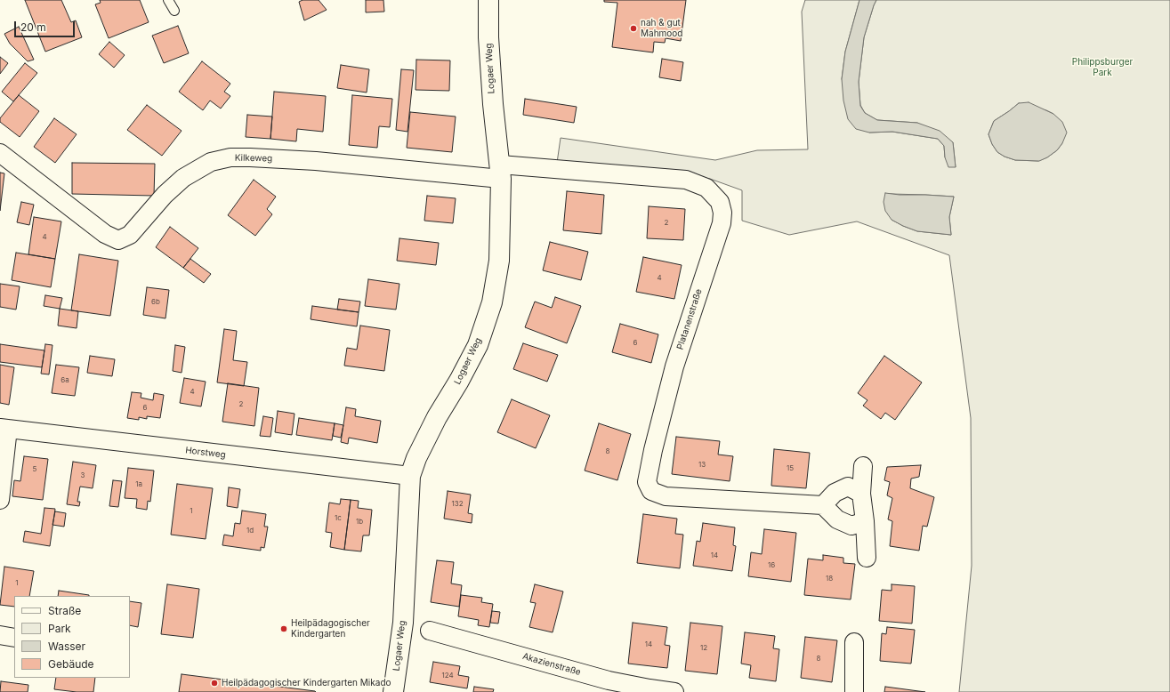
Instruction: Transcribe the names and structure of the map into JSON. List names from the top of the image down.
{
  "streets": {
    "street": [
      "Logaer Weg",
      "Kilkeweg",
      "Platanenstraße",
      "Horstweg",
      "Akazienstraße"
    ]
  },
  "crossings": [
    ["Logaer Weg", "Kilkeweg"],
    ["Logaer Weg", "Platanenstraße"],
    ["Logaer Weg", "Horstweg"],
    ["Kilkeweg", "Platanenstraße"]
  ],
  "parks": ["Philippsburger Park"],
  "places": ["nah & gut Mahmood", "Heilpädagogischer Kindergarten", "Heilpädagogischer Kindergarten Mikado"],
  "house_numbers": [
    "2",
    "4",
    "4",
    "6b",
    "6",
    "6a",
    "4",
    "2",
    "6",
    "8",
    "13",
    "15",
    "5",
    "3",
    "1a",
    "132",
    "1",
    "1c",
    "1b",
    "1d",
    "14",
    "16",
    "18",
    "1",
    "14",
    "12",
    "8",
    "124"
  ],
  "legend": [
    "Straße",
    "Park",
    "Wasser",
    "Gebäude"
  ],
  "scale_bar": "20 m"
}
